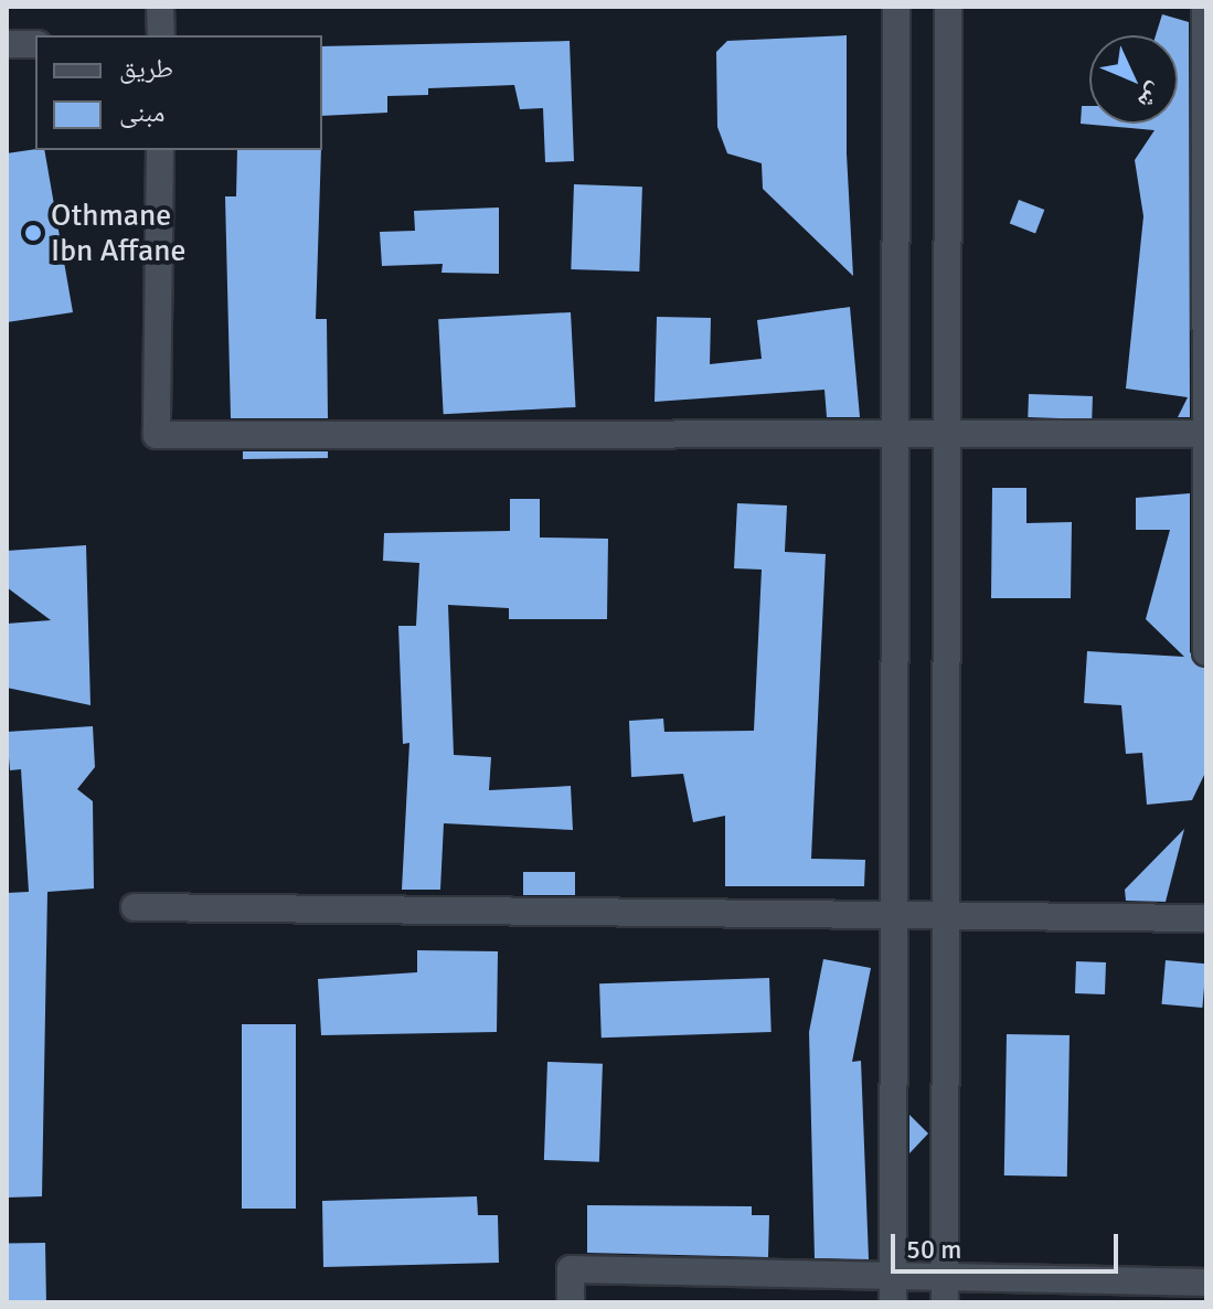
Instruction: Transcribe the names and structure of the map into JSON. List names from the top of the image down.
{
  "places": ["Othmane Ibn Affane"],
  "legend": ["طريق", "مبنى"],
  "scale_bar": "50 m",
  "north": "bottom right"
}
